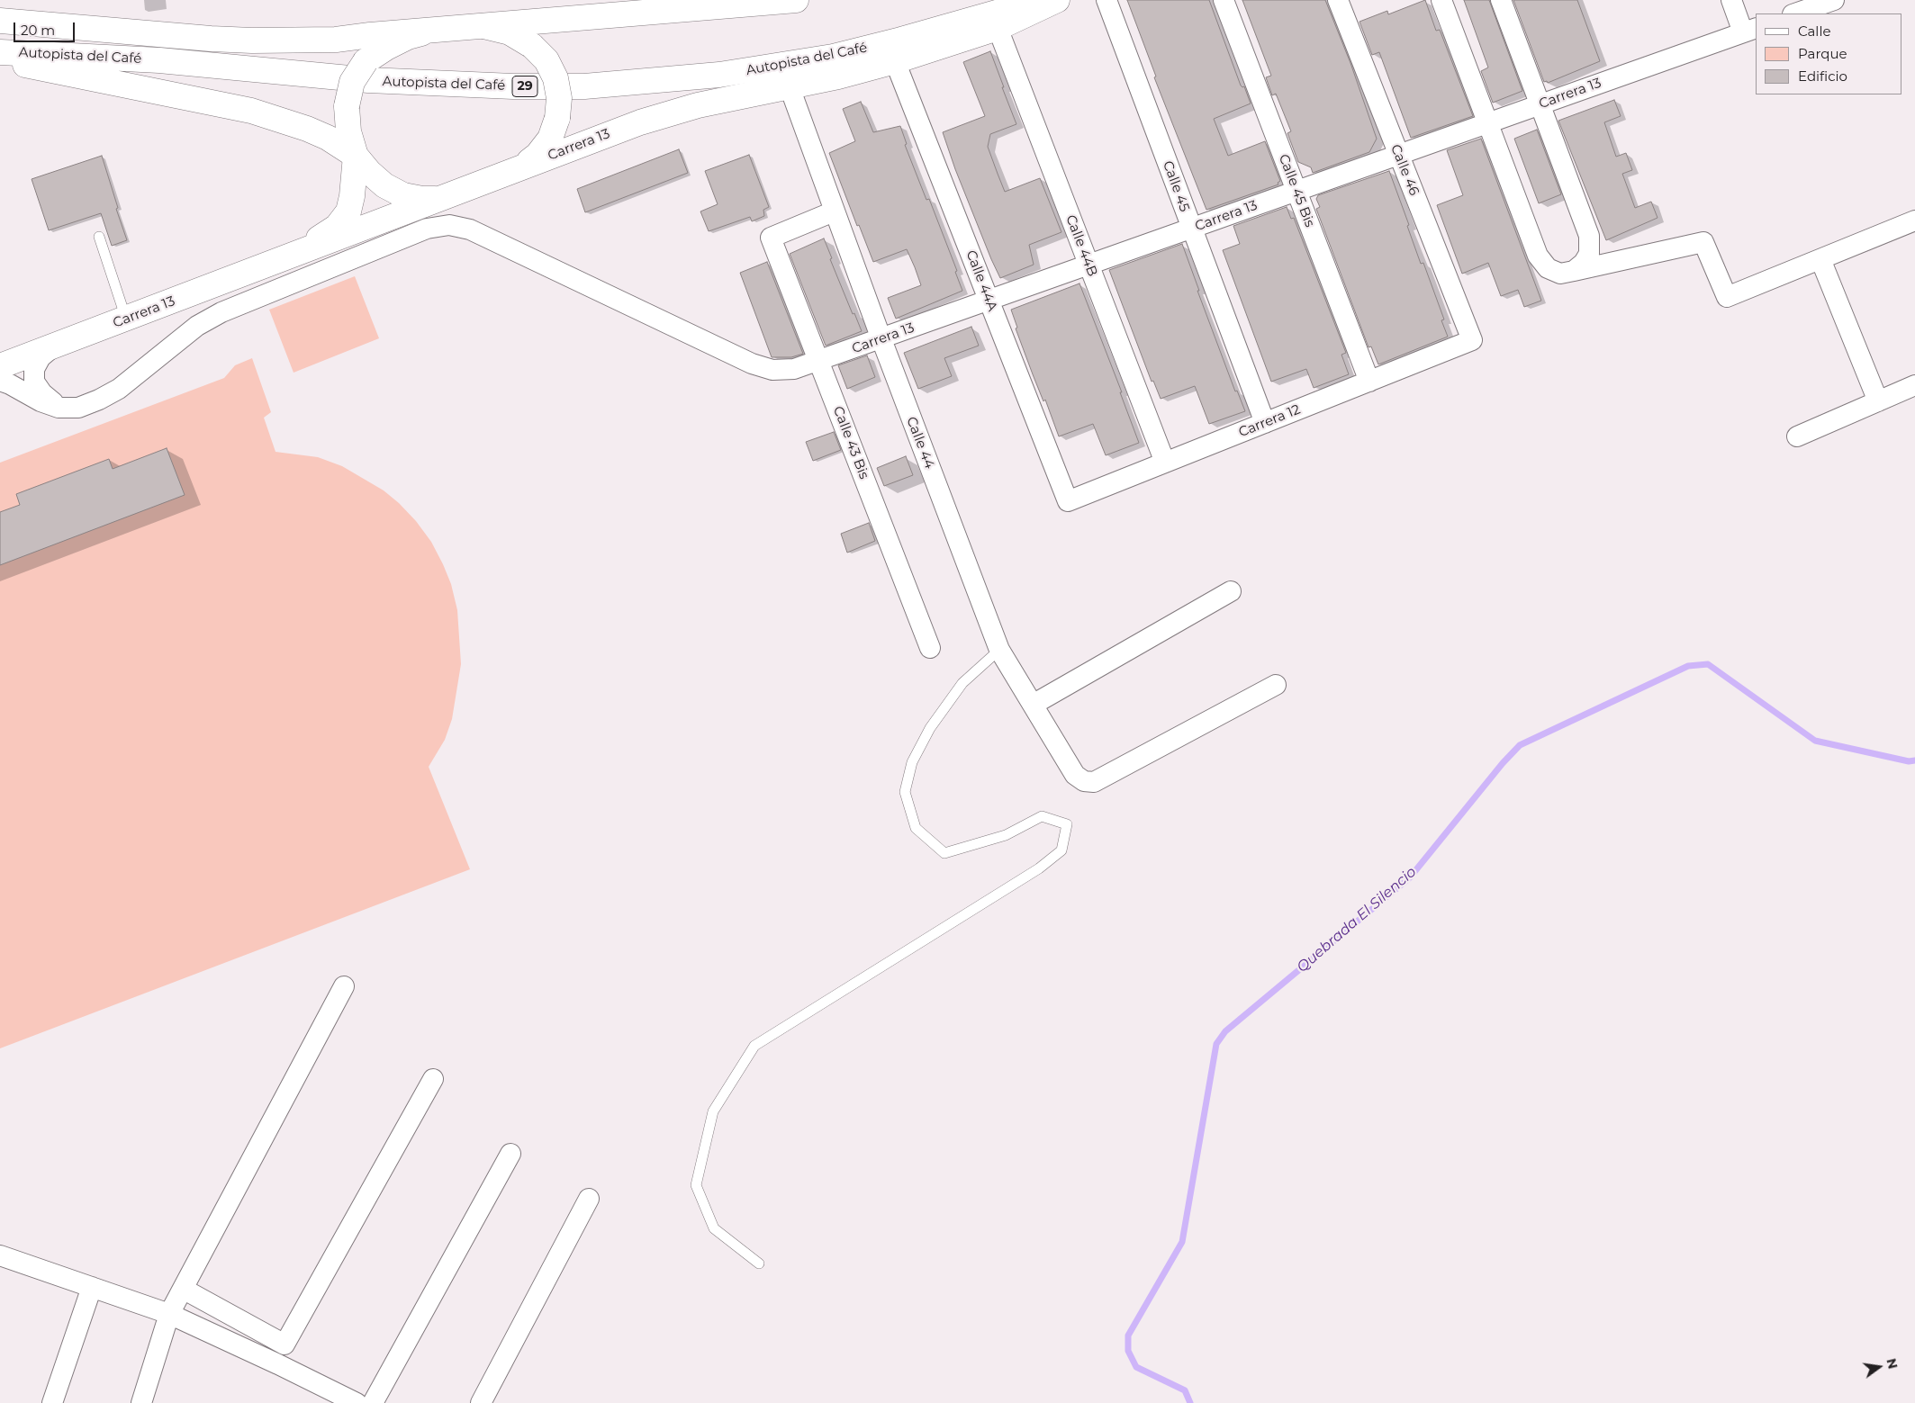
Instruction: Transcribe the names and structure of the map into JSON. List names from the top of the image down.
{
  "streets": {
    "main road": ["Autopista del Café", "29", "Carrera 13"],
    "street": [
      "Calle 46",
      "Calle 45",
      "Calle 45 Bis",
      "Calle 44B",
      "Calle 44A",
      "Carrera 12",
      "Calle 43 Bis",
      "Calle 44"
    ]
  },
  "crossings": [
    ["Carrera 13", "Calle 46"],
    ["Carrera 13", "Calle 45"],
    ["Carrera 13", "Calle 45 Bis"],
    ["Carrera 13", "Calle 44B"],
    ["Carrera 13", "Calle 44A"],
    ["Carrera 13", "Calle 43 Bis"],
    ["Carrera 13", "Calle 44"],
    ["Calle 46", "Carrera 12"],
    ["Calle 45", "Carrera 12"],
    ["Calle 45 Bis", "Carrera 12"],
    ["Calle 44B", "Carrera 12"],
    ["Calle 44A", "Carrera 12"],
    ["Calle 43 Bis", "Calle 44"]
  ],
  "water": ["Quebrada El Silencio"],
  "legend": ["Calle", "Parque", "Edificio"],
  "scale_bar": "20 m",
  "north": "right"
}
